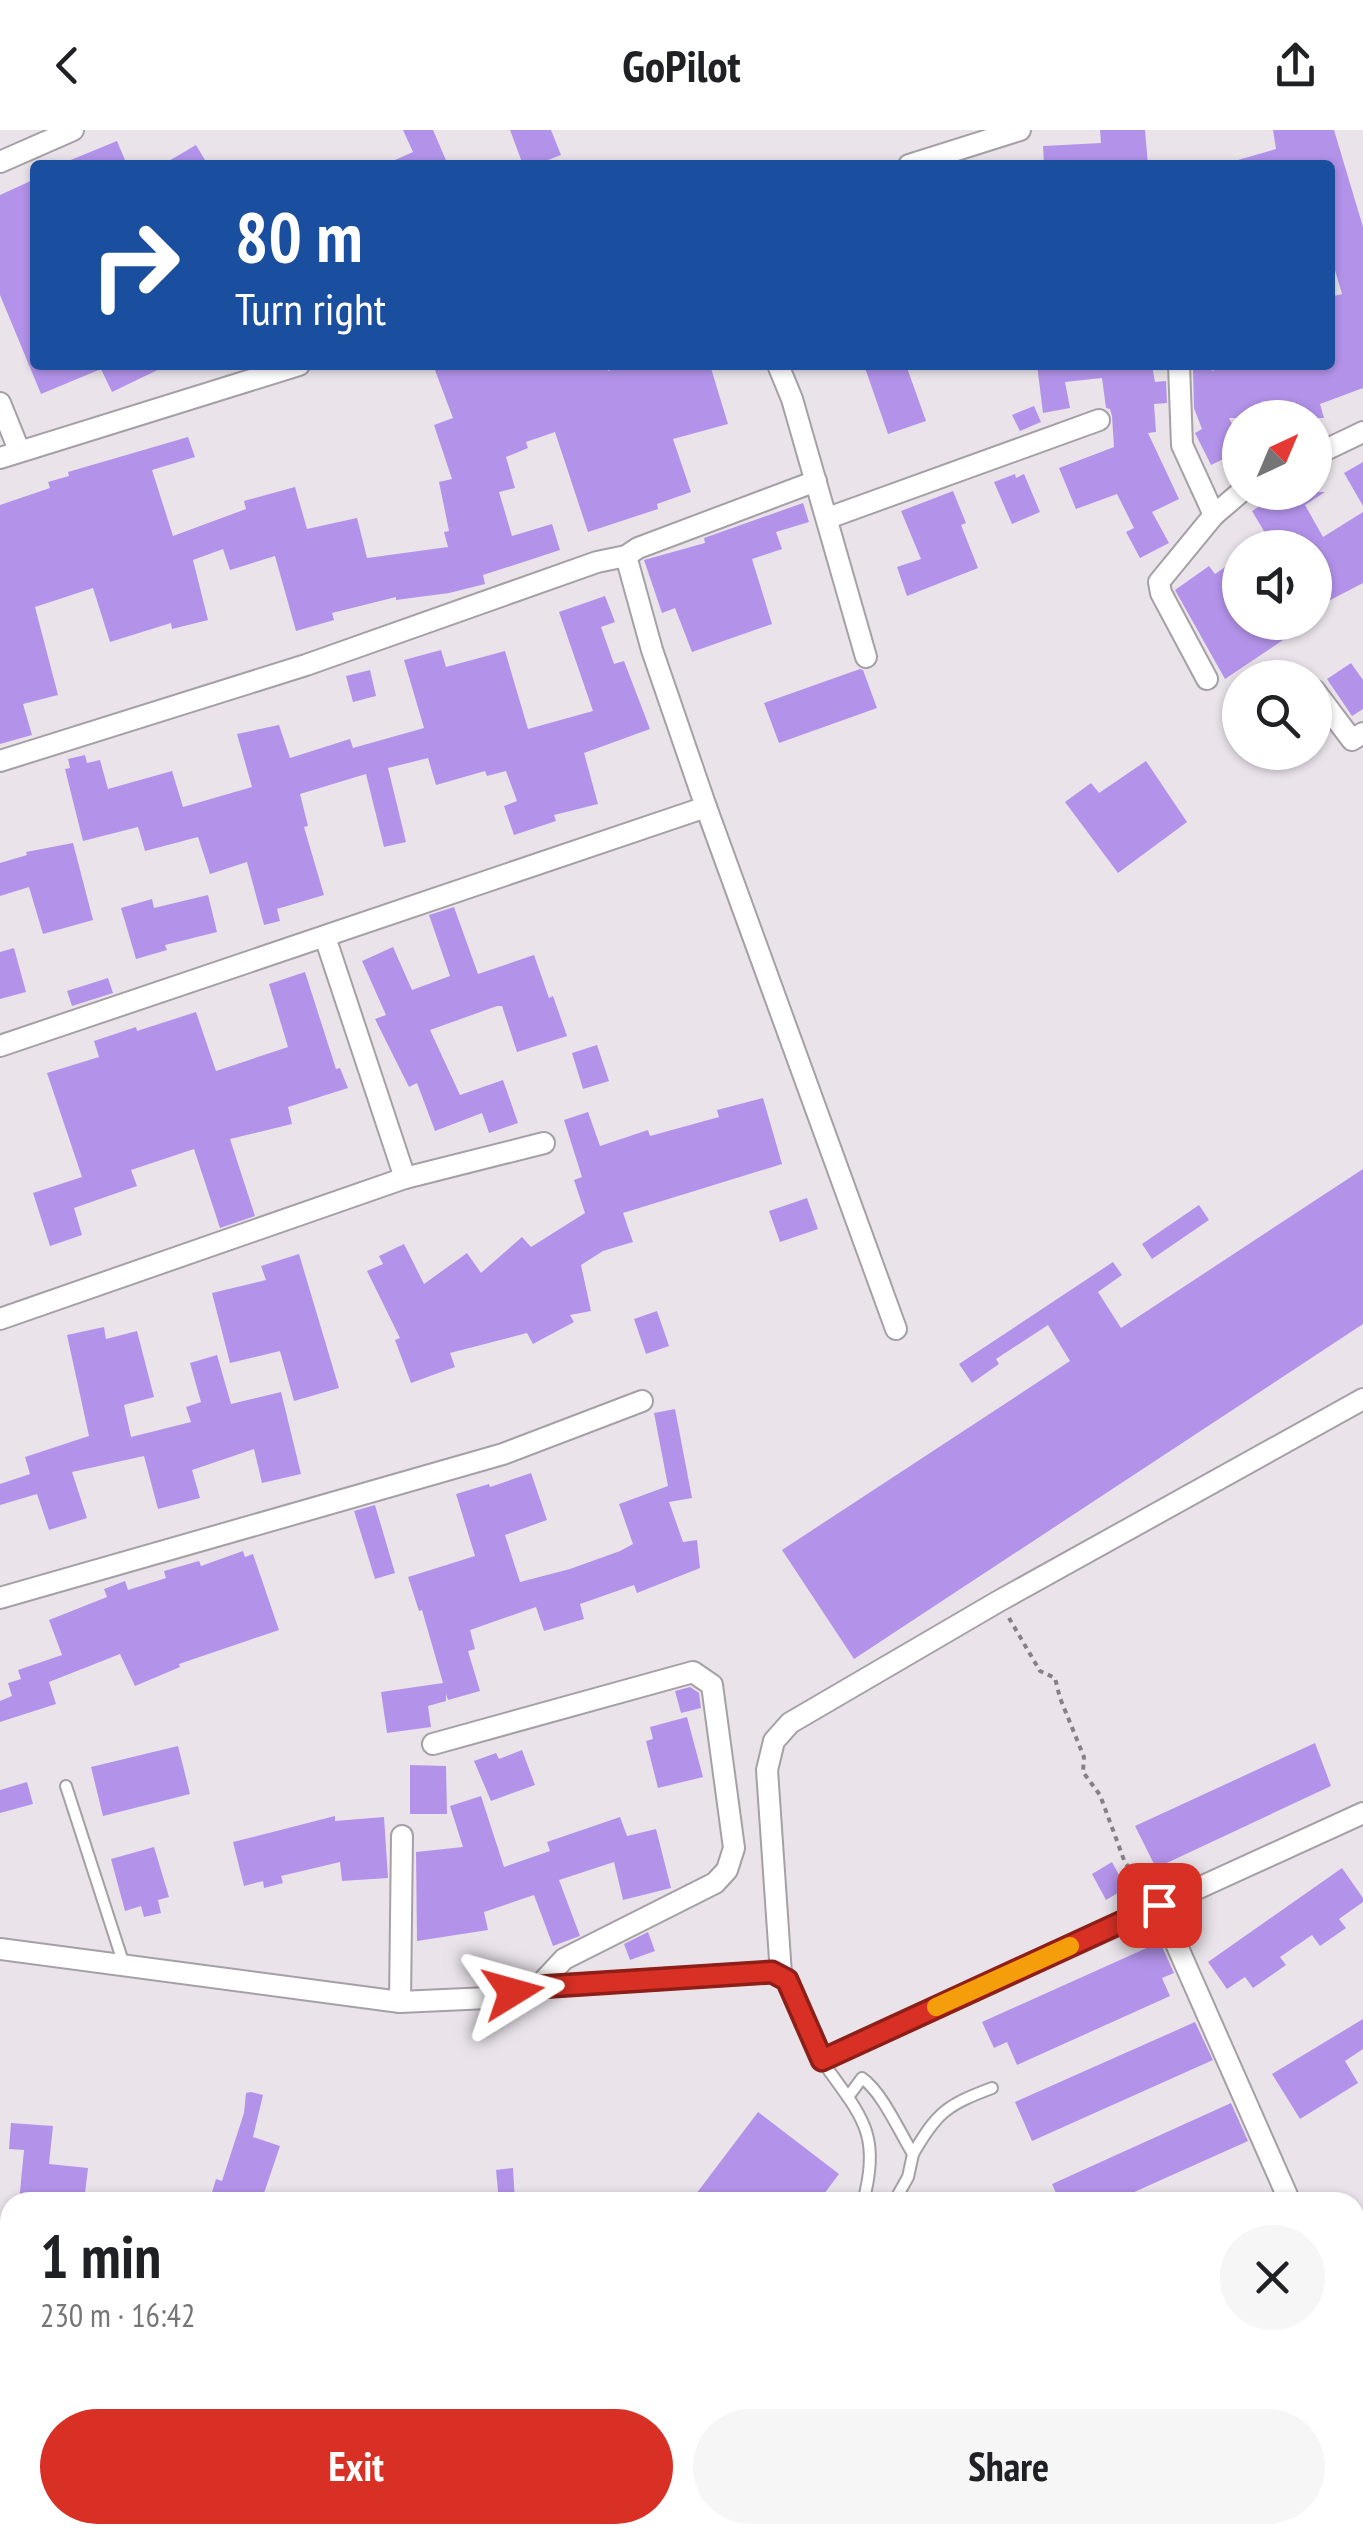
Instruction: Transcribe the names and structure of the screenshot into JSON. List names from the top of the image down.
{
  "north": "top right",
  "page": {
    "header": "GoPilot",
    "turn": ["80 m", "Turn right"],
    "heading": ["1 min", "230 m · 16:42"],
    "buttons": ["Exit", "Share"]
  }
}
